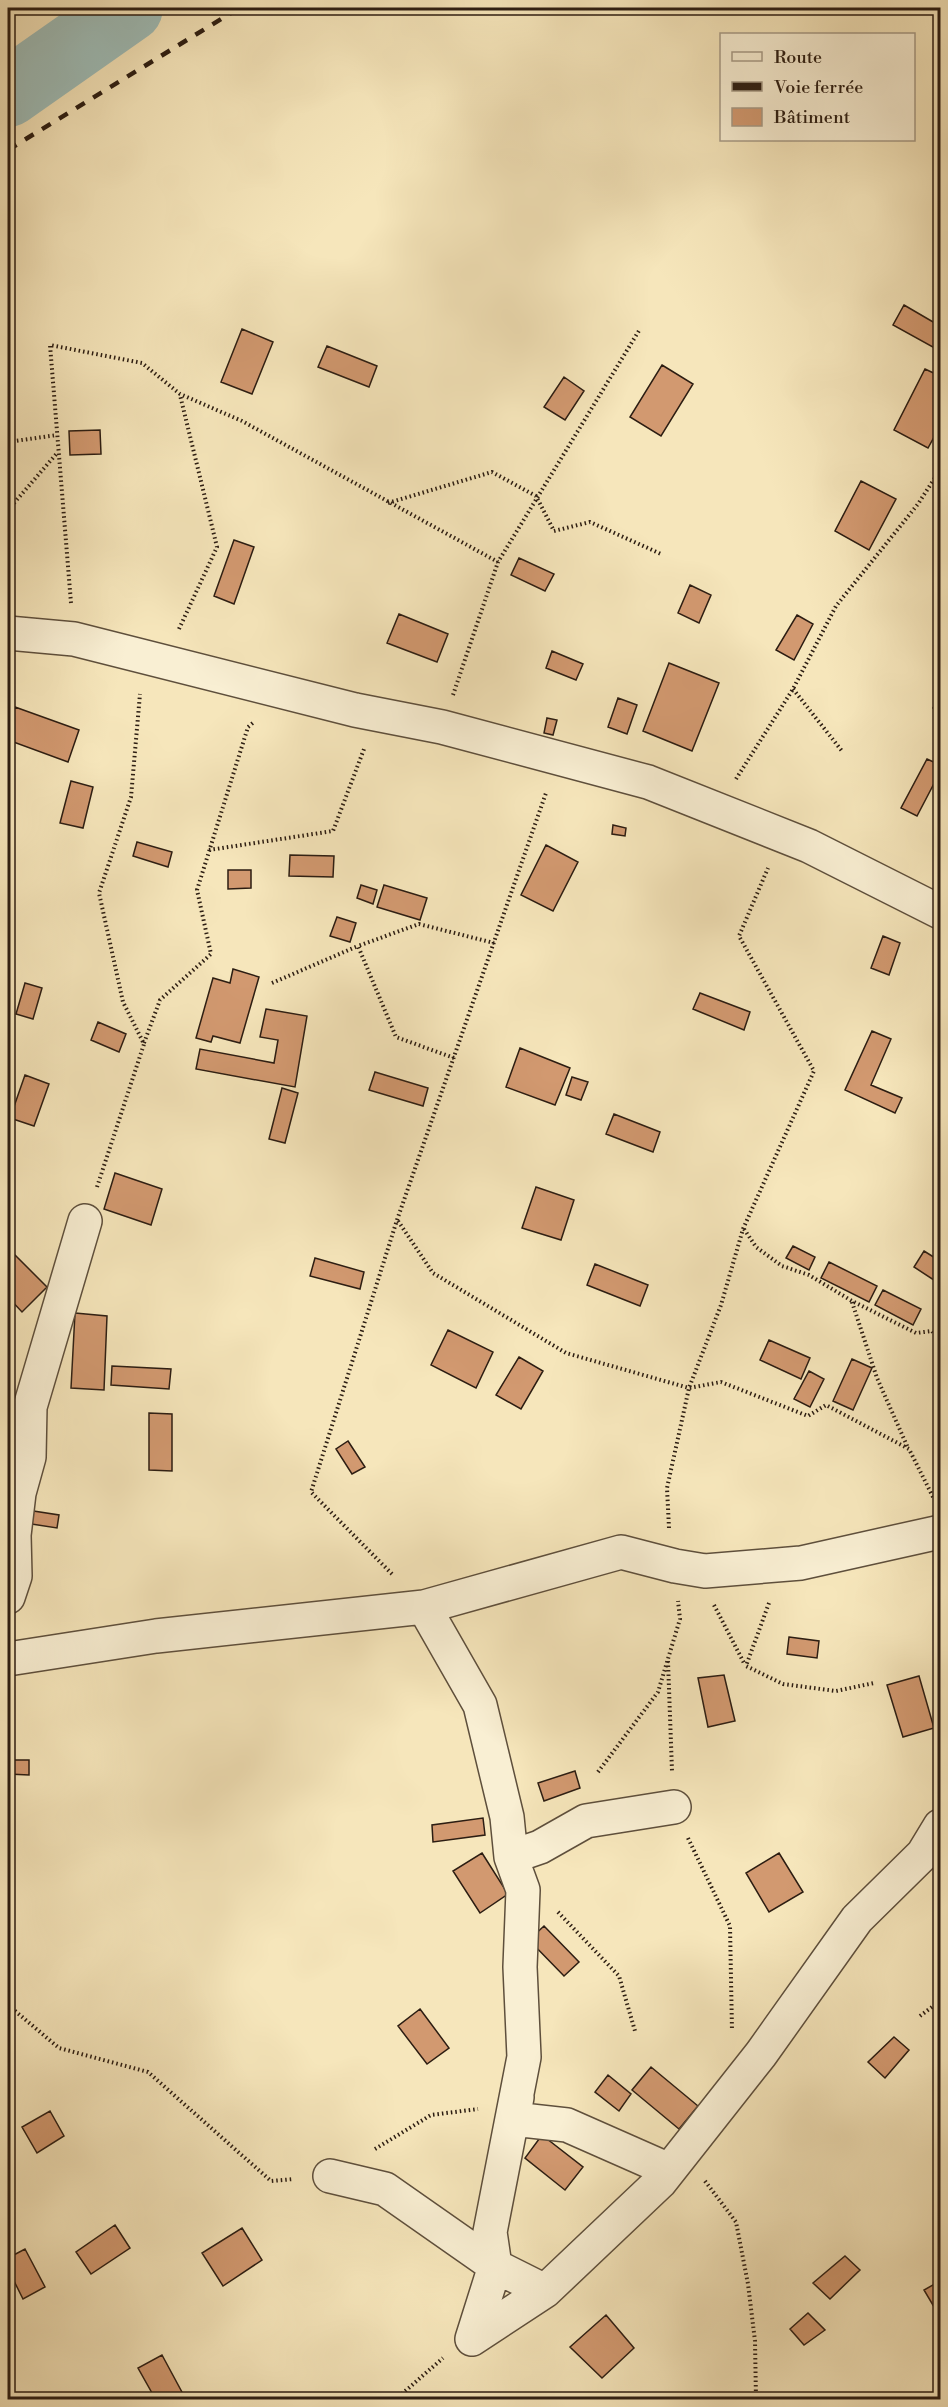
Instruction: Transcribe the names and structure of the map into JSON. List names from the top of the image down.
{
  "legend": ["Route", "Voie ferrée", "Bâtiment"]
}
